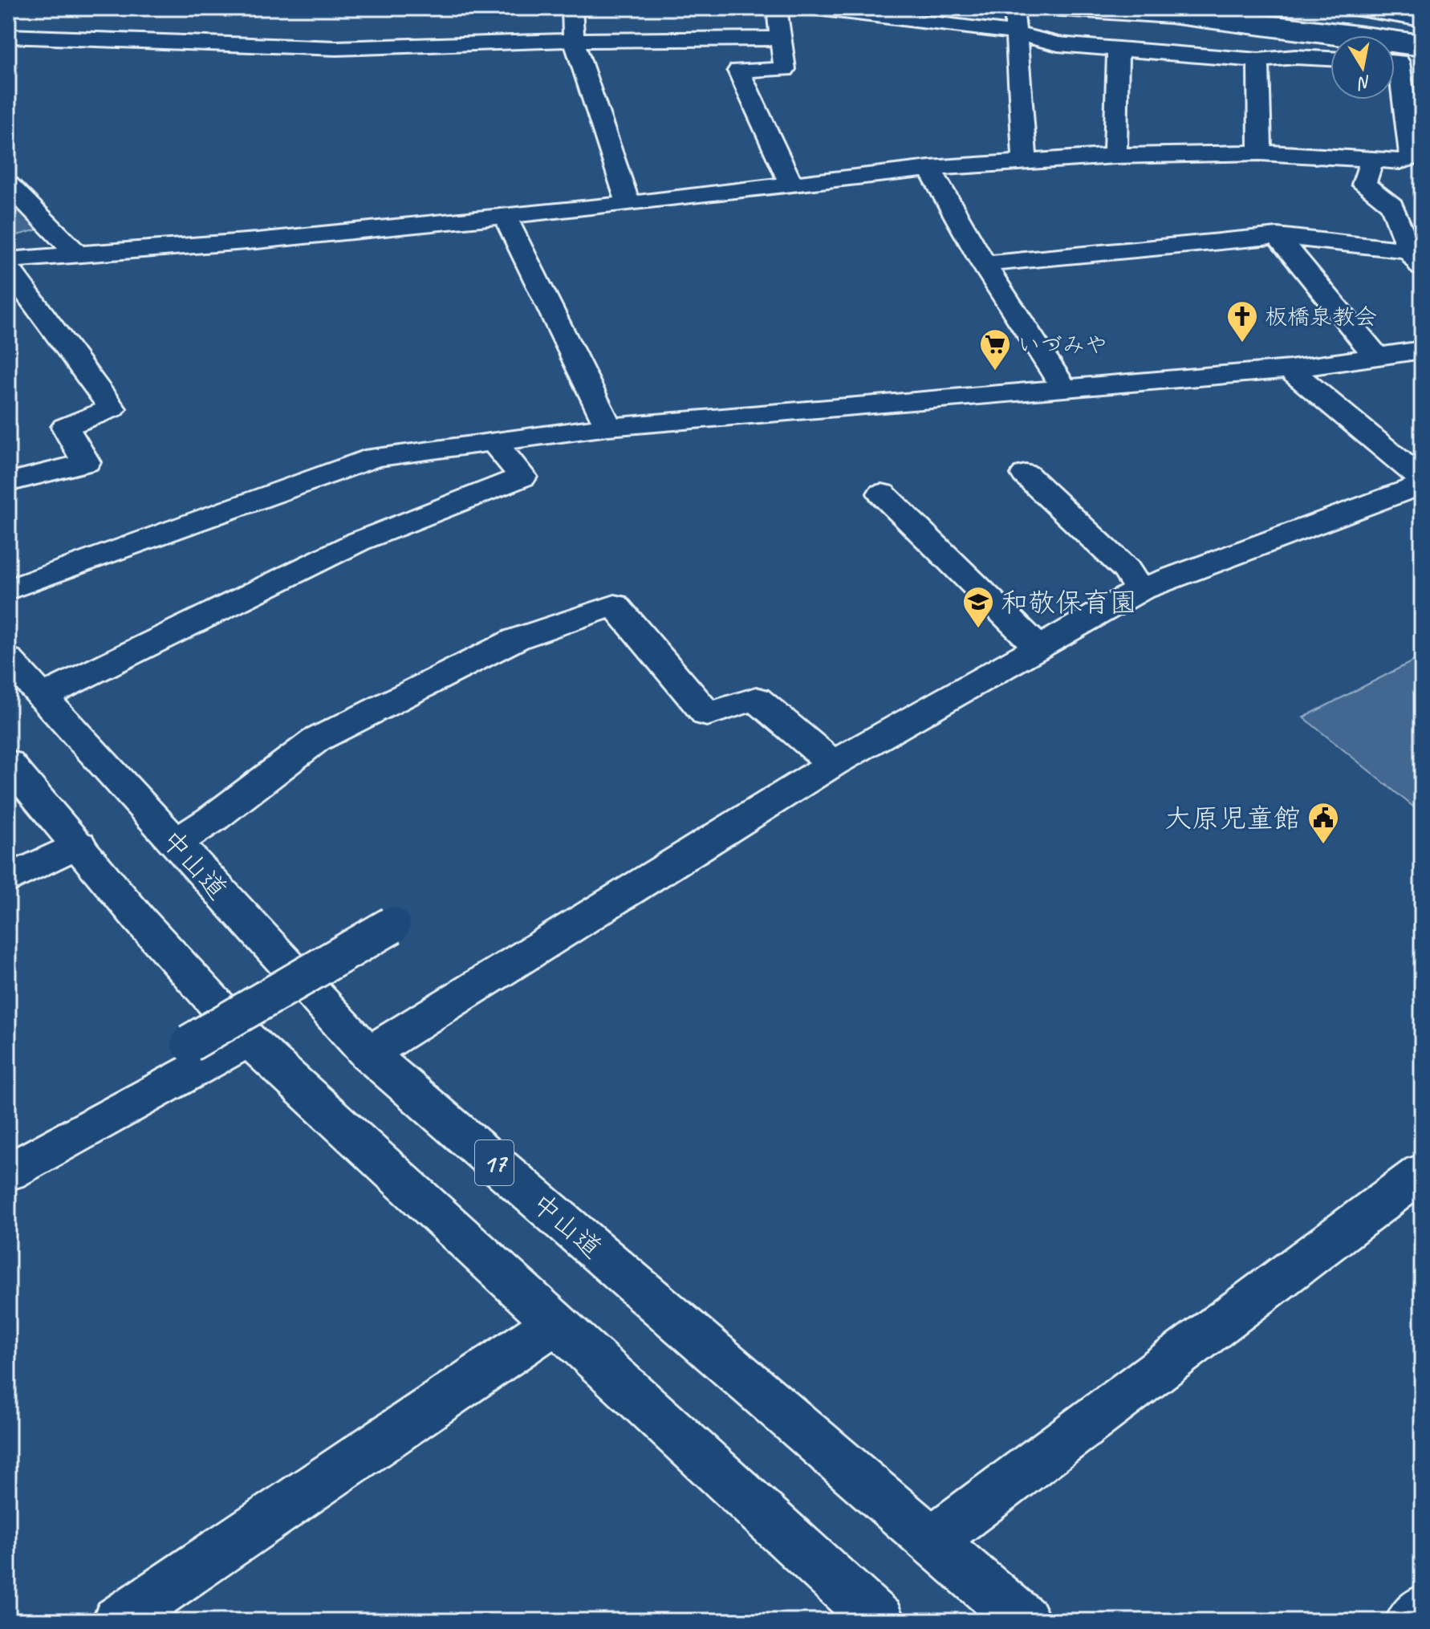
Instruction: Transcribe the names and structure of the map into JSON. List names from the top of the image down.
{
  "streets": {
    "main road": ["中山道", "17"]
  },
  "places": {
    "church": ["板橋泉教会"],
    "supermarket": ["いづみや"],
    "school or university": ["和敬保育園"],
    "public building": ["大原児童館"]
  },
  "north": "bottom"
}
